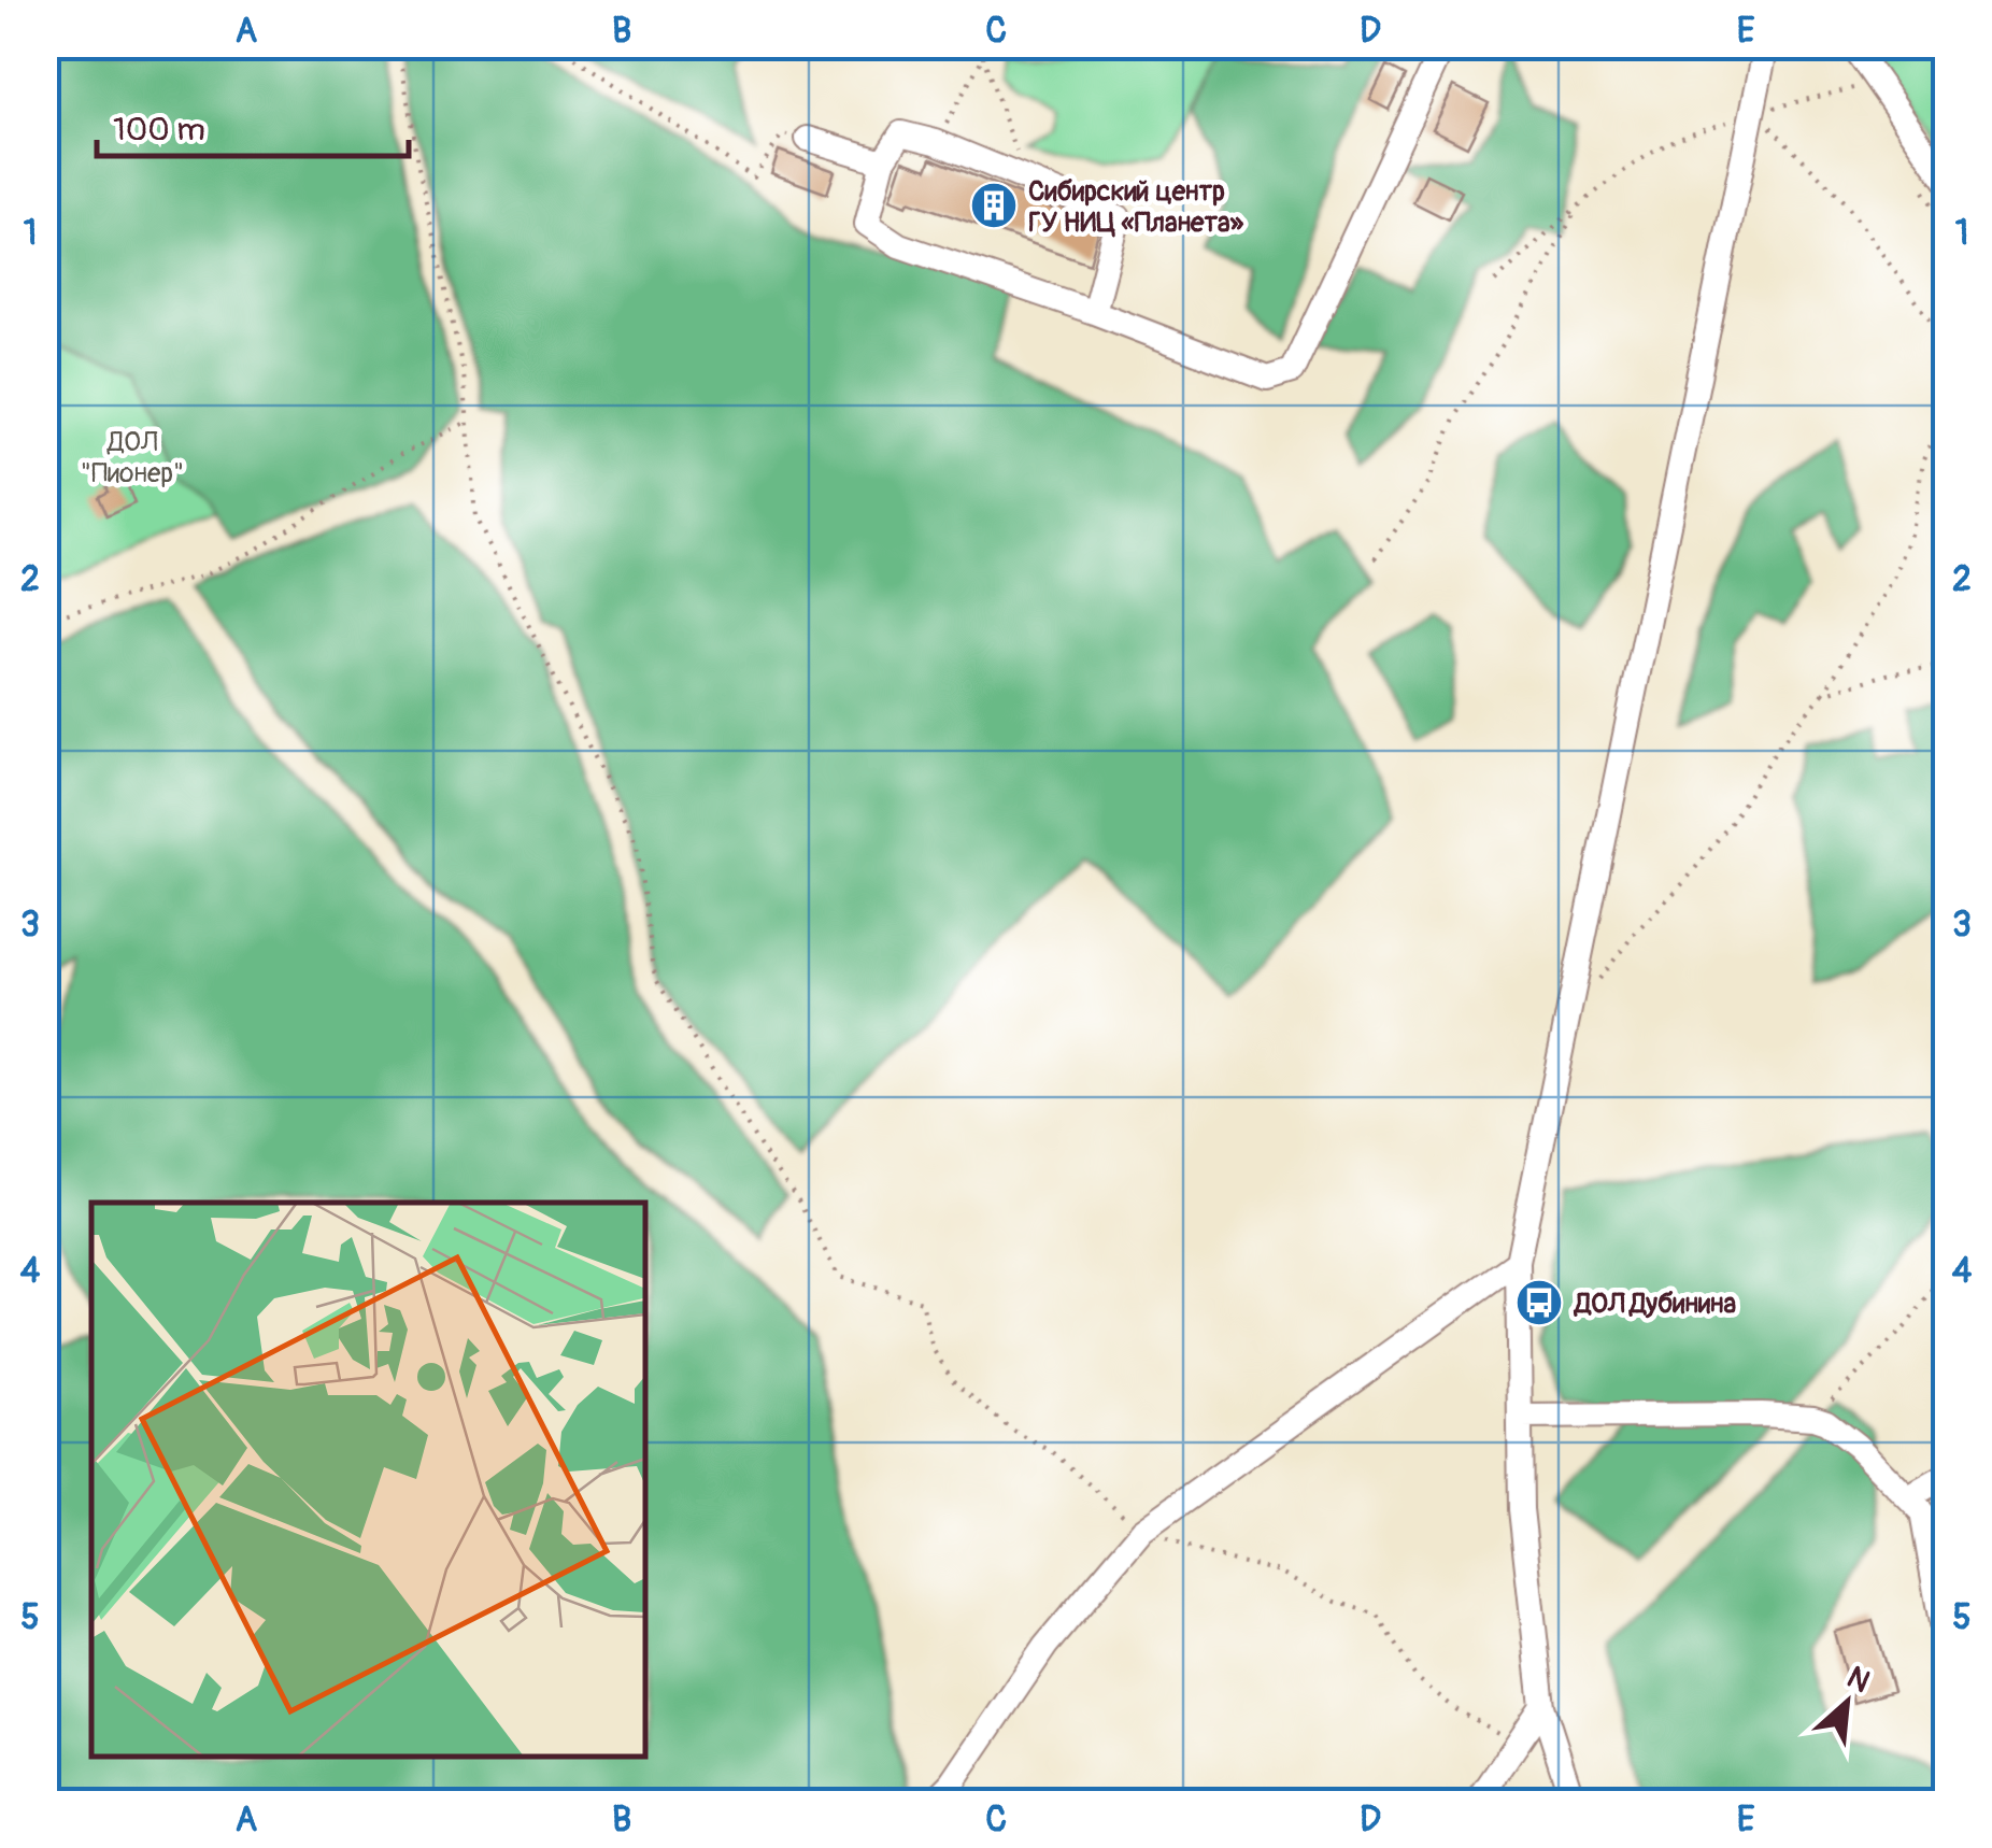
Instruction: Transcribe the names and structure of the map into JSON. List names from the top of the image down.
{
  "parks": ["ДОЛ \"Пионер\""],
  "places": {
    "building": ["Сибирский центр ГУ НИЦ «Планета»"],
    "bus stop": ["ДОЛ Дубинина"]
  },
  "scale_bar": "100 m",
  "north": "top right",
  "grid": {
    "columns": [
      "A",
      "B",
      "C",
      "D",
      "E"
    ],
    "rows": [
      "1",
      "2",
      "3",
      "4",
      "5"
    ]
  }
}
